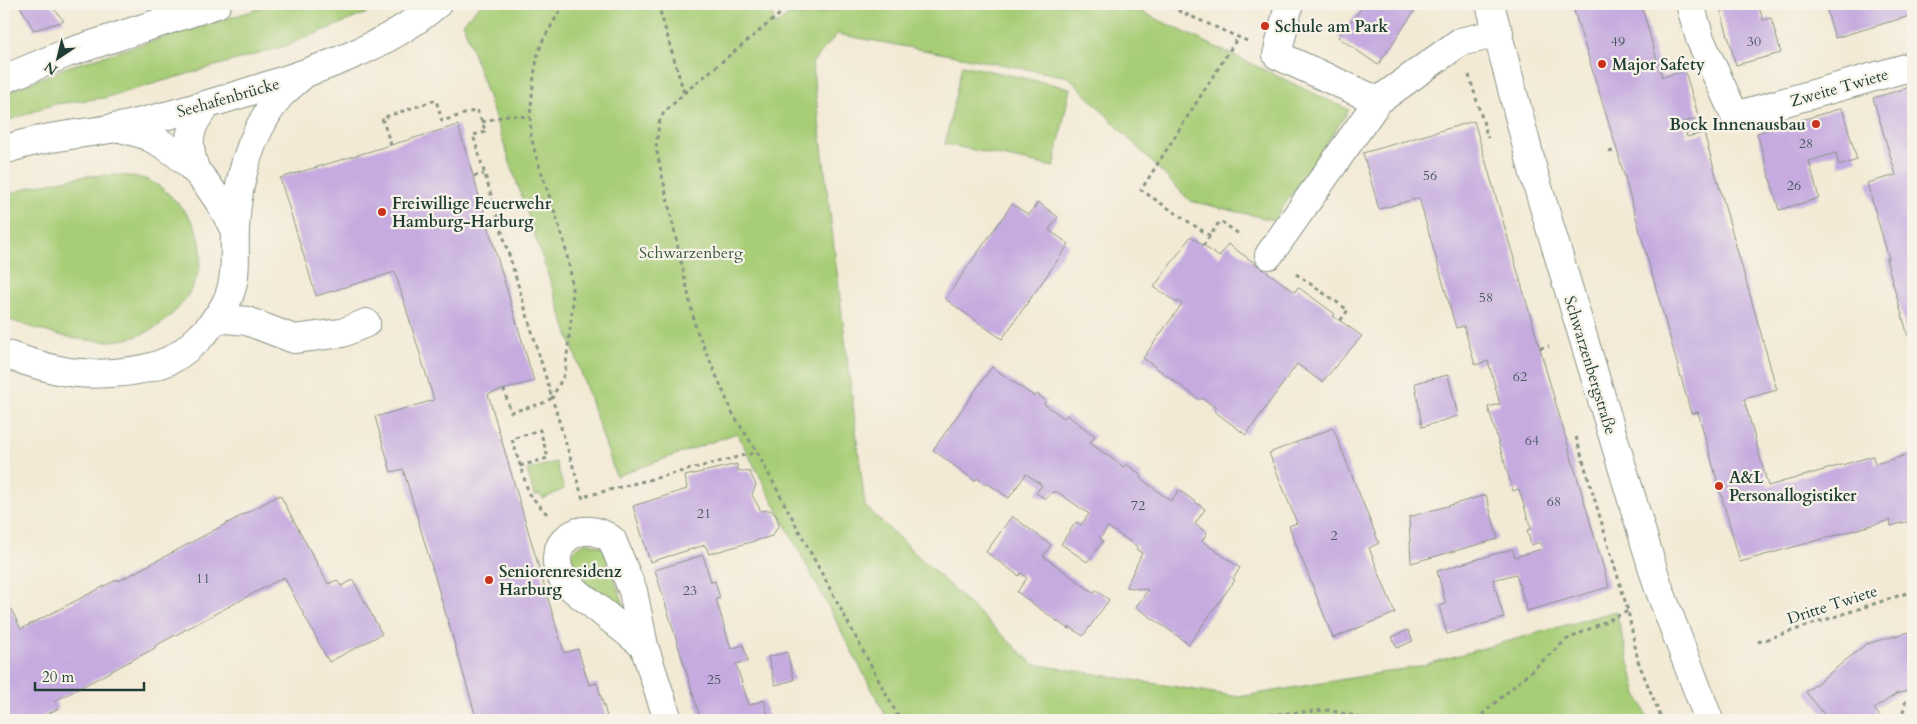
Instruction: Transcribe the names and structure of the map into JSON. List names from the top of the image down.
{
  "streets": {
    "street": ["Zweite Twiete", "Seehafenbrücke", "Schwarzenbergstraße"],
    "path": ["Dritte Twiete"]
  },
  "parks": ["Schwarzenberg"],
  "places": [
    "Schule am Park",
    "Major Safety",
    "Bock Innenausbau",
    "Freiwillige Feuerwehr Hamburg-Harburg",
    "A&L Personallogistiker",
    "Seniorenresidenz Harburg"
  ],
  "house_numbers": [
    "49",
    "30",
    "28",
    "56",
    "26",
    "58",
    "62",
    "64",
    "68",
    "72",
    "21",
    "2",
    "11",
    "23",
    "25"
  ],
  "scale_bar": "20 m",
  "north": "bottom left"
}
